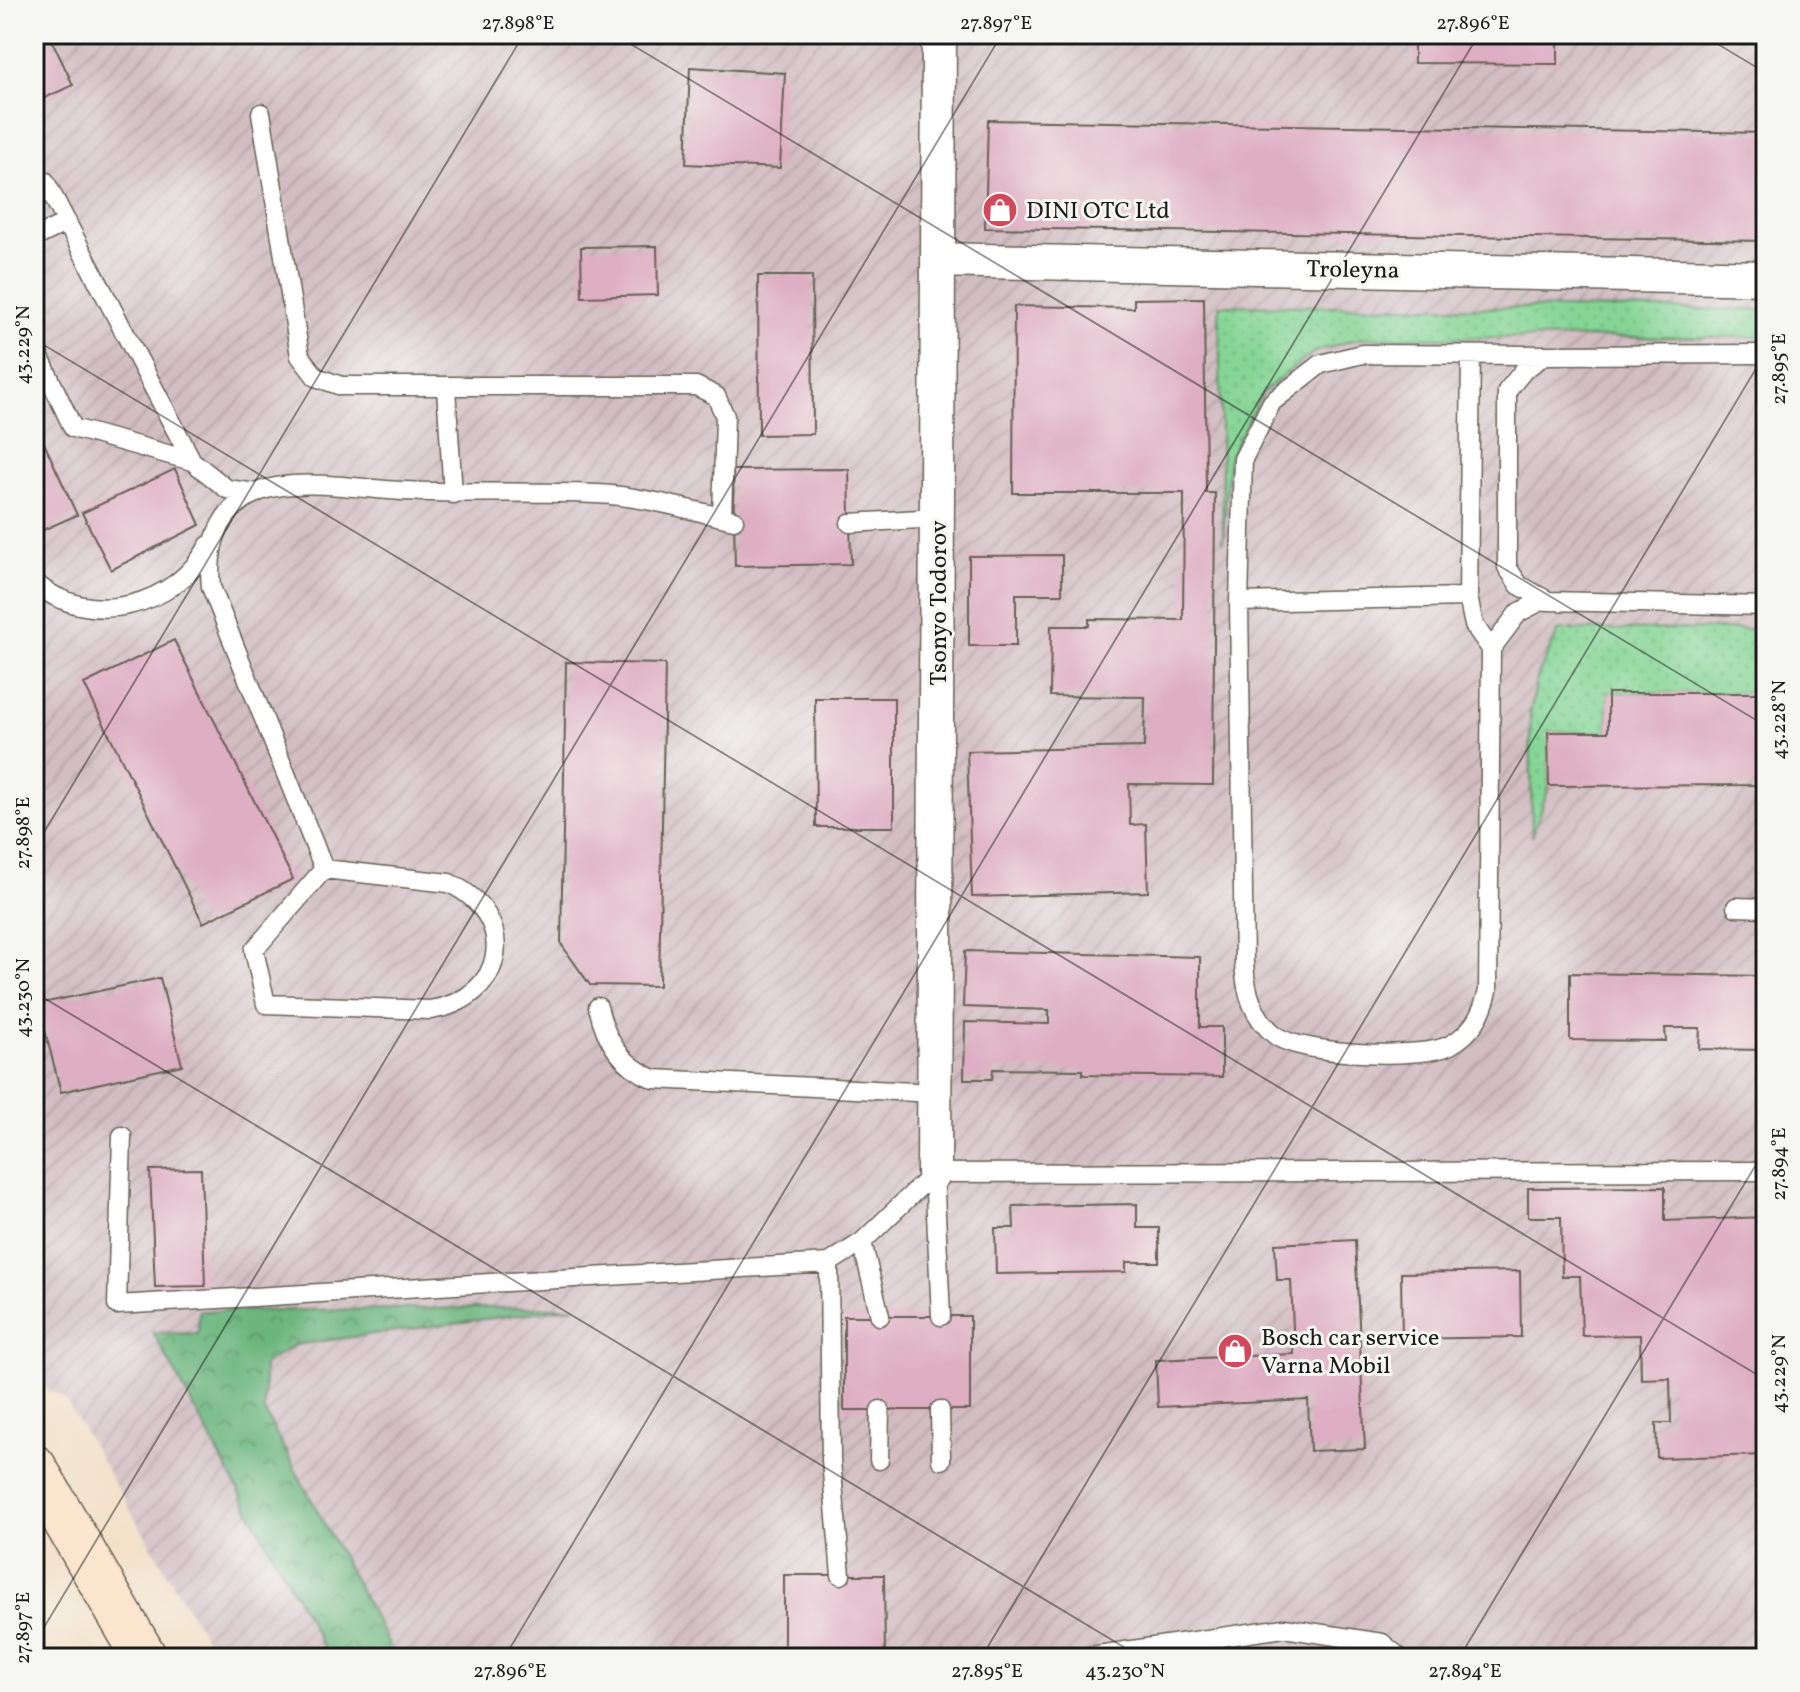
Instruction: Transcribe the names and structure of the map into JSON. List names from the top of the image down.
{
  "streets": {
    "street": ["Troleyna", "Tsonyo Todorov"]
  },
  "crossings": [
    ["Troleyna", "Tsonyo Todorov"]
  ],
  "places": {
    "shop": ["DINI OTC Ltd", "Bosch car service Varna Mobil"]
  },
  "coordinates": [
    "27.898°E",
    "27.897°E",
    "27.896°E",
    "43.229°N",
    "27.895°E",
    "43.228°N",
    "43.230°N",
    "27.894°E"
  ]
}
